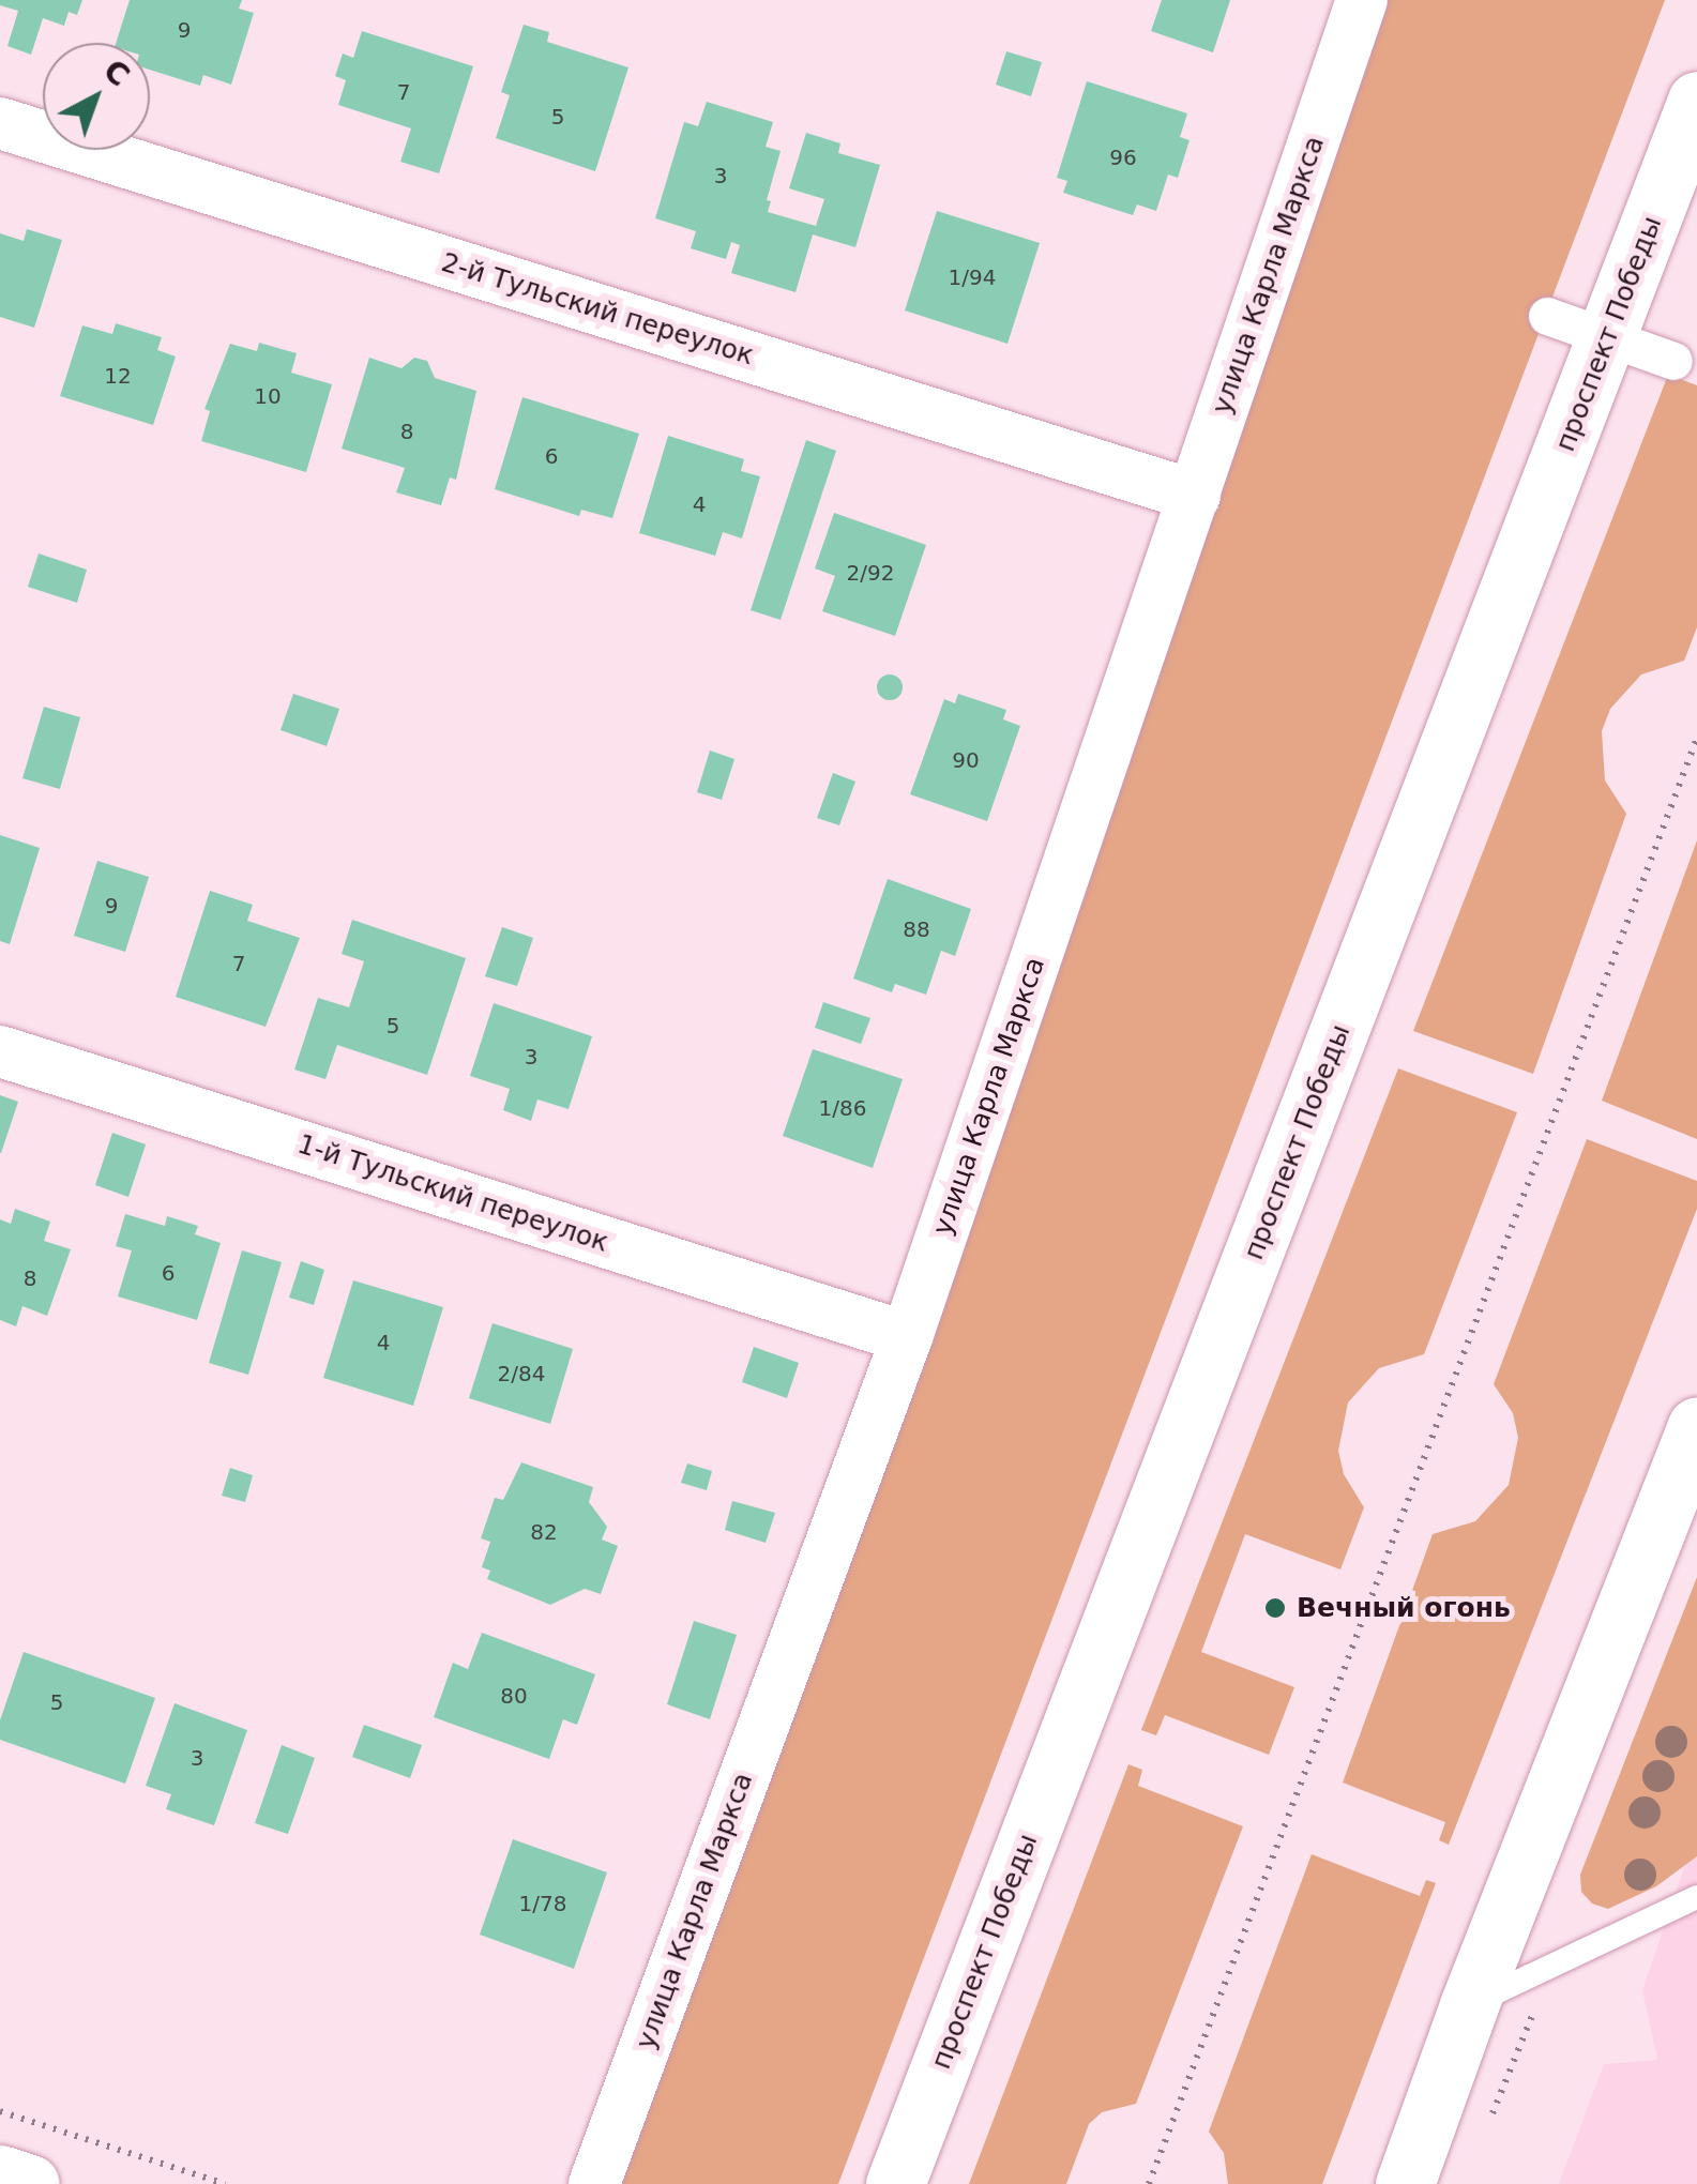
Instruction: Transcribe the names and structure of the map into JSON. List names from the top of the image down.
{
  "streets": {
    "main road": ["проспект Победы"],
    "street": ["улица Карла Маркса", "2-й Тульский переулок", "1-й Тульский переулок"]
  },
  "crossings": [
    ["улица Карла Маркса", "2-й Тульский переулок"],
    ["улица Карла Маркса", "1-й Тульский переулок"]
  ],
  "places": ["Вечный огонь"],
  "house_numbers": [
    "9",
    "7",
    "5",
    "96",
    "3",
    "1/94",
    "12",
    "10",
    "8",
    "6",
    "4",
    "2/92",
    "90",
    "9",
    "88",
    "7",
    "5",
    "3",
    "1/86",
    "6",
    "8",
    "4",
    "2/84",
    "82",
    "80",
    "5",
    "3",
    "1/78"
  ],
  "north": "top right"
}
